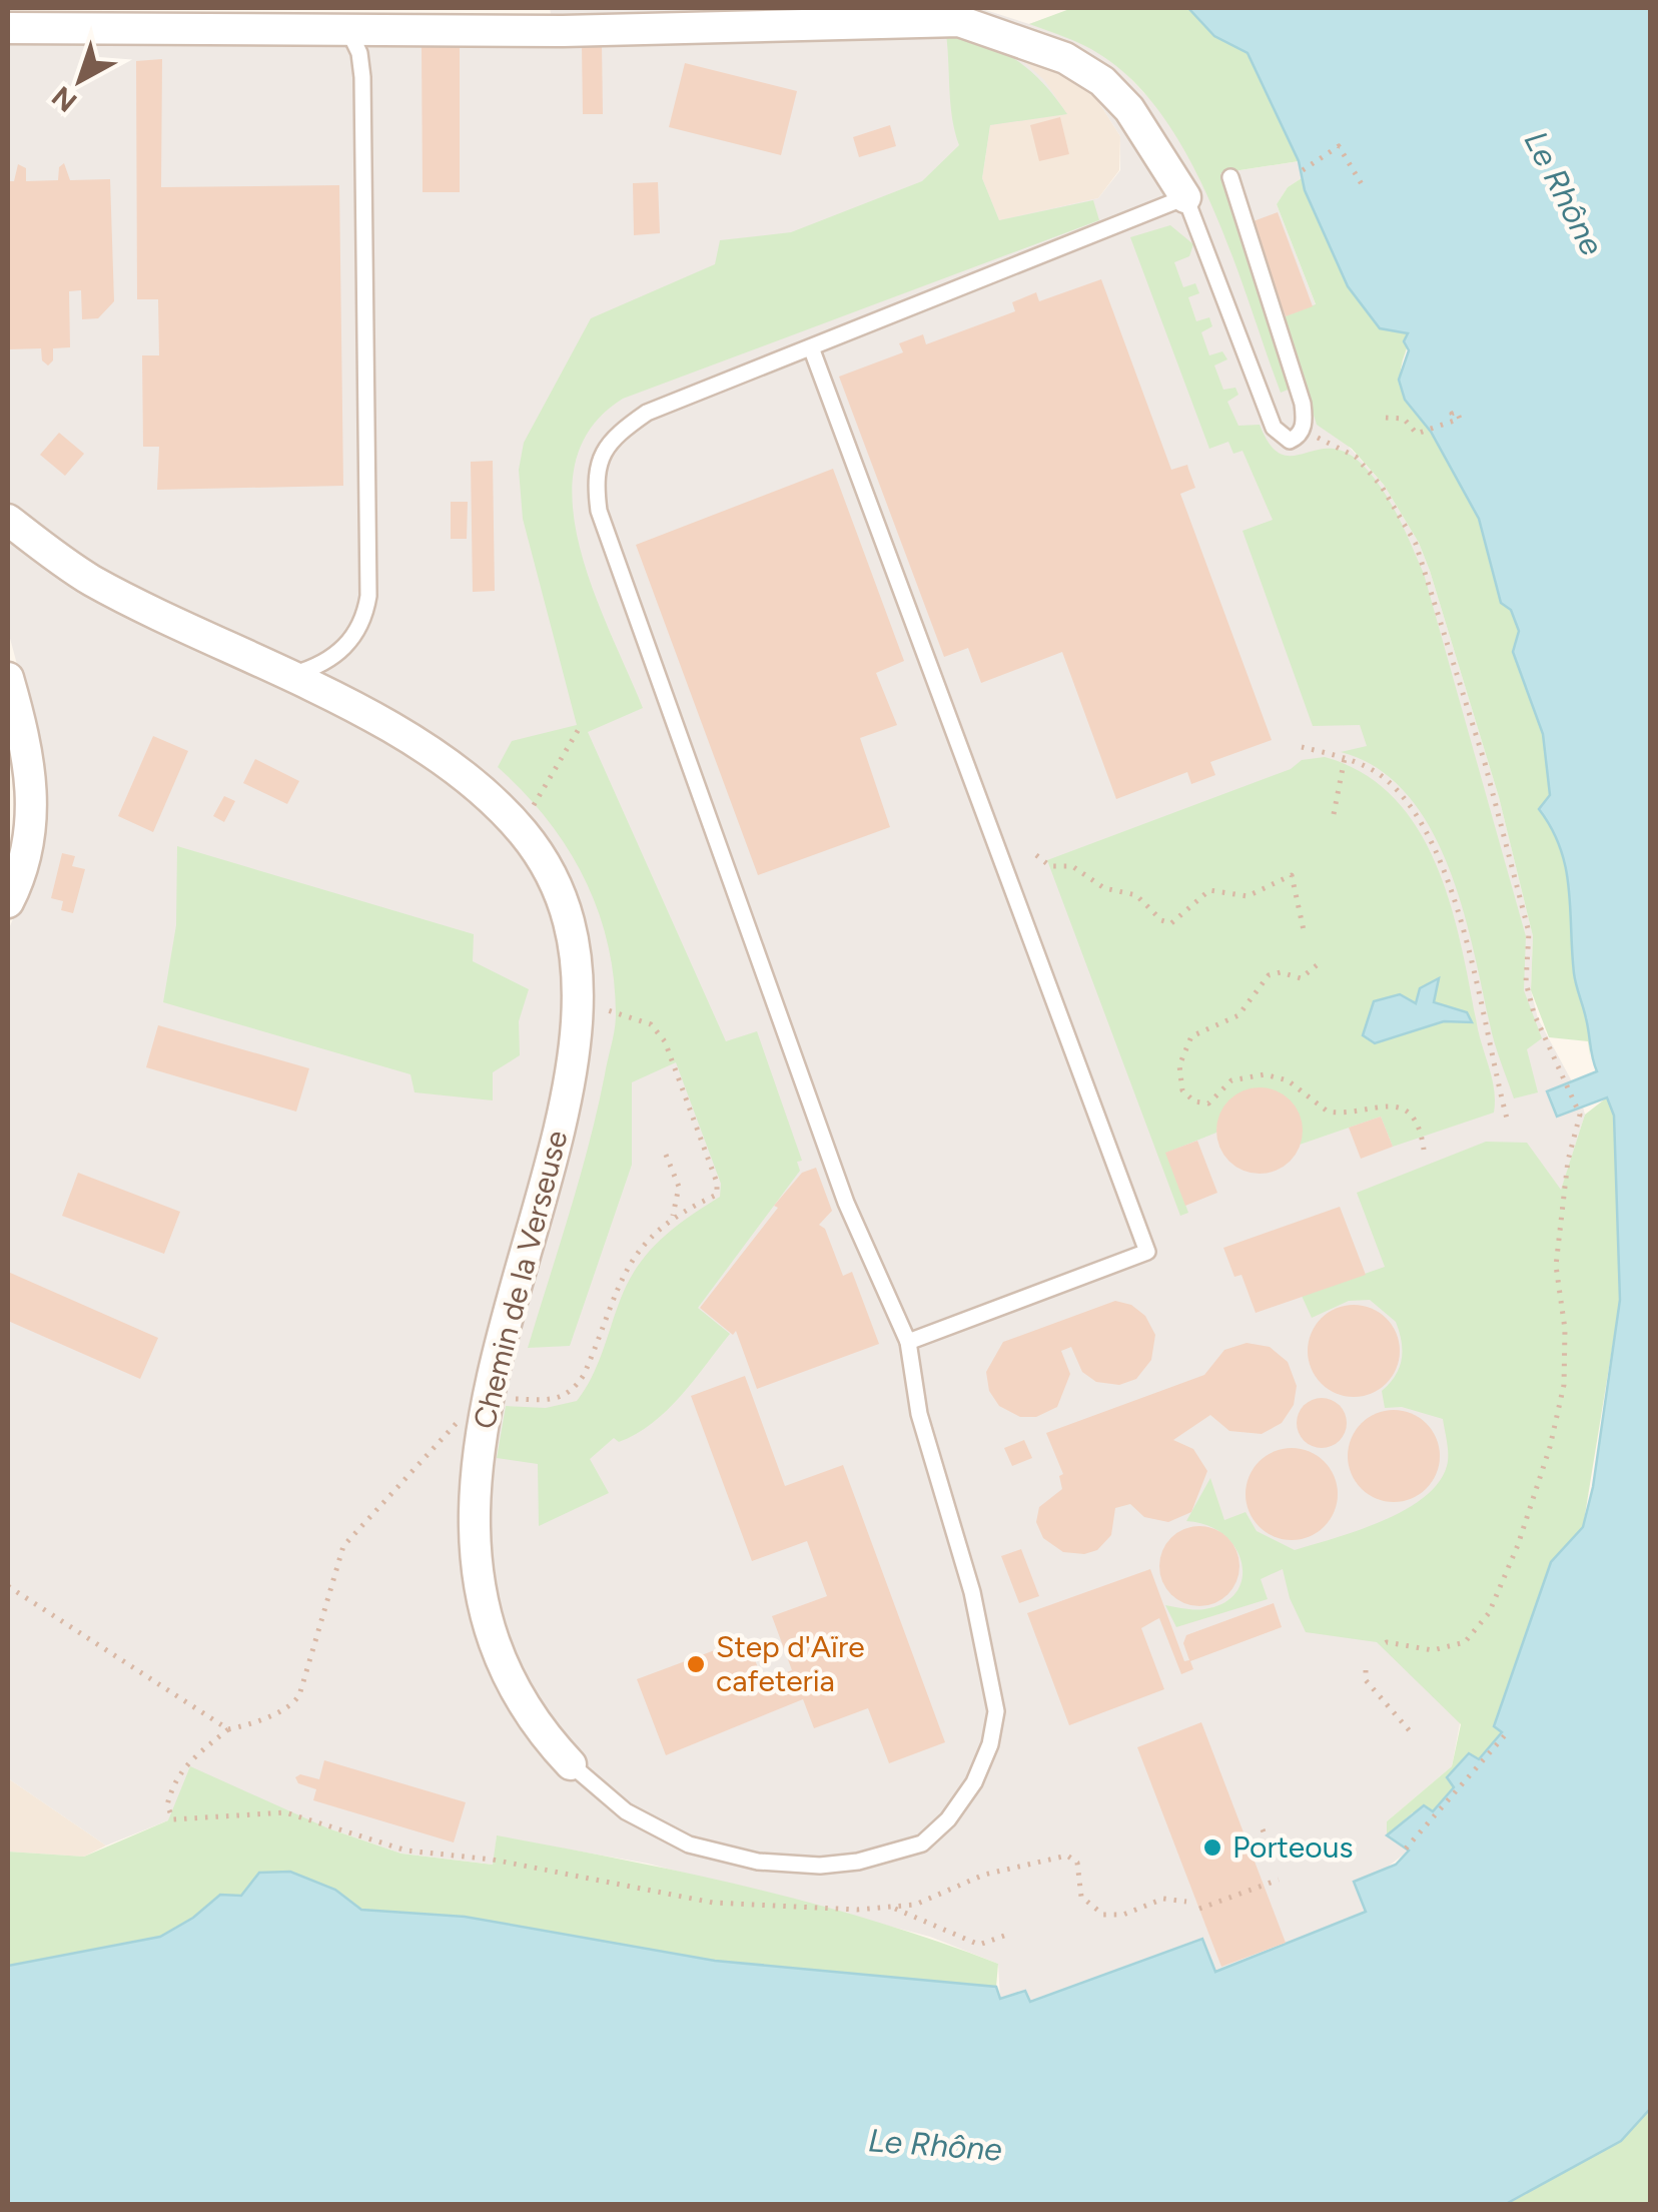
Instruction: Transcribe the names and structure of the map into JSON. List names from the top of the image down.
{
  "streets": {
    "street": ["Chemin de la Verseuse"]
  },
  "water": ["Le Rhône"],
  "places": ["Step d'Aïre cafeteria", "Porteous"],
  "north": "bottom left"
}
